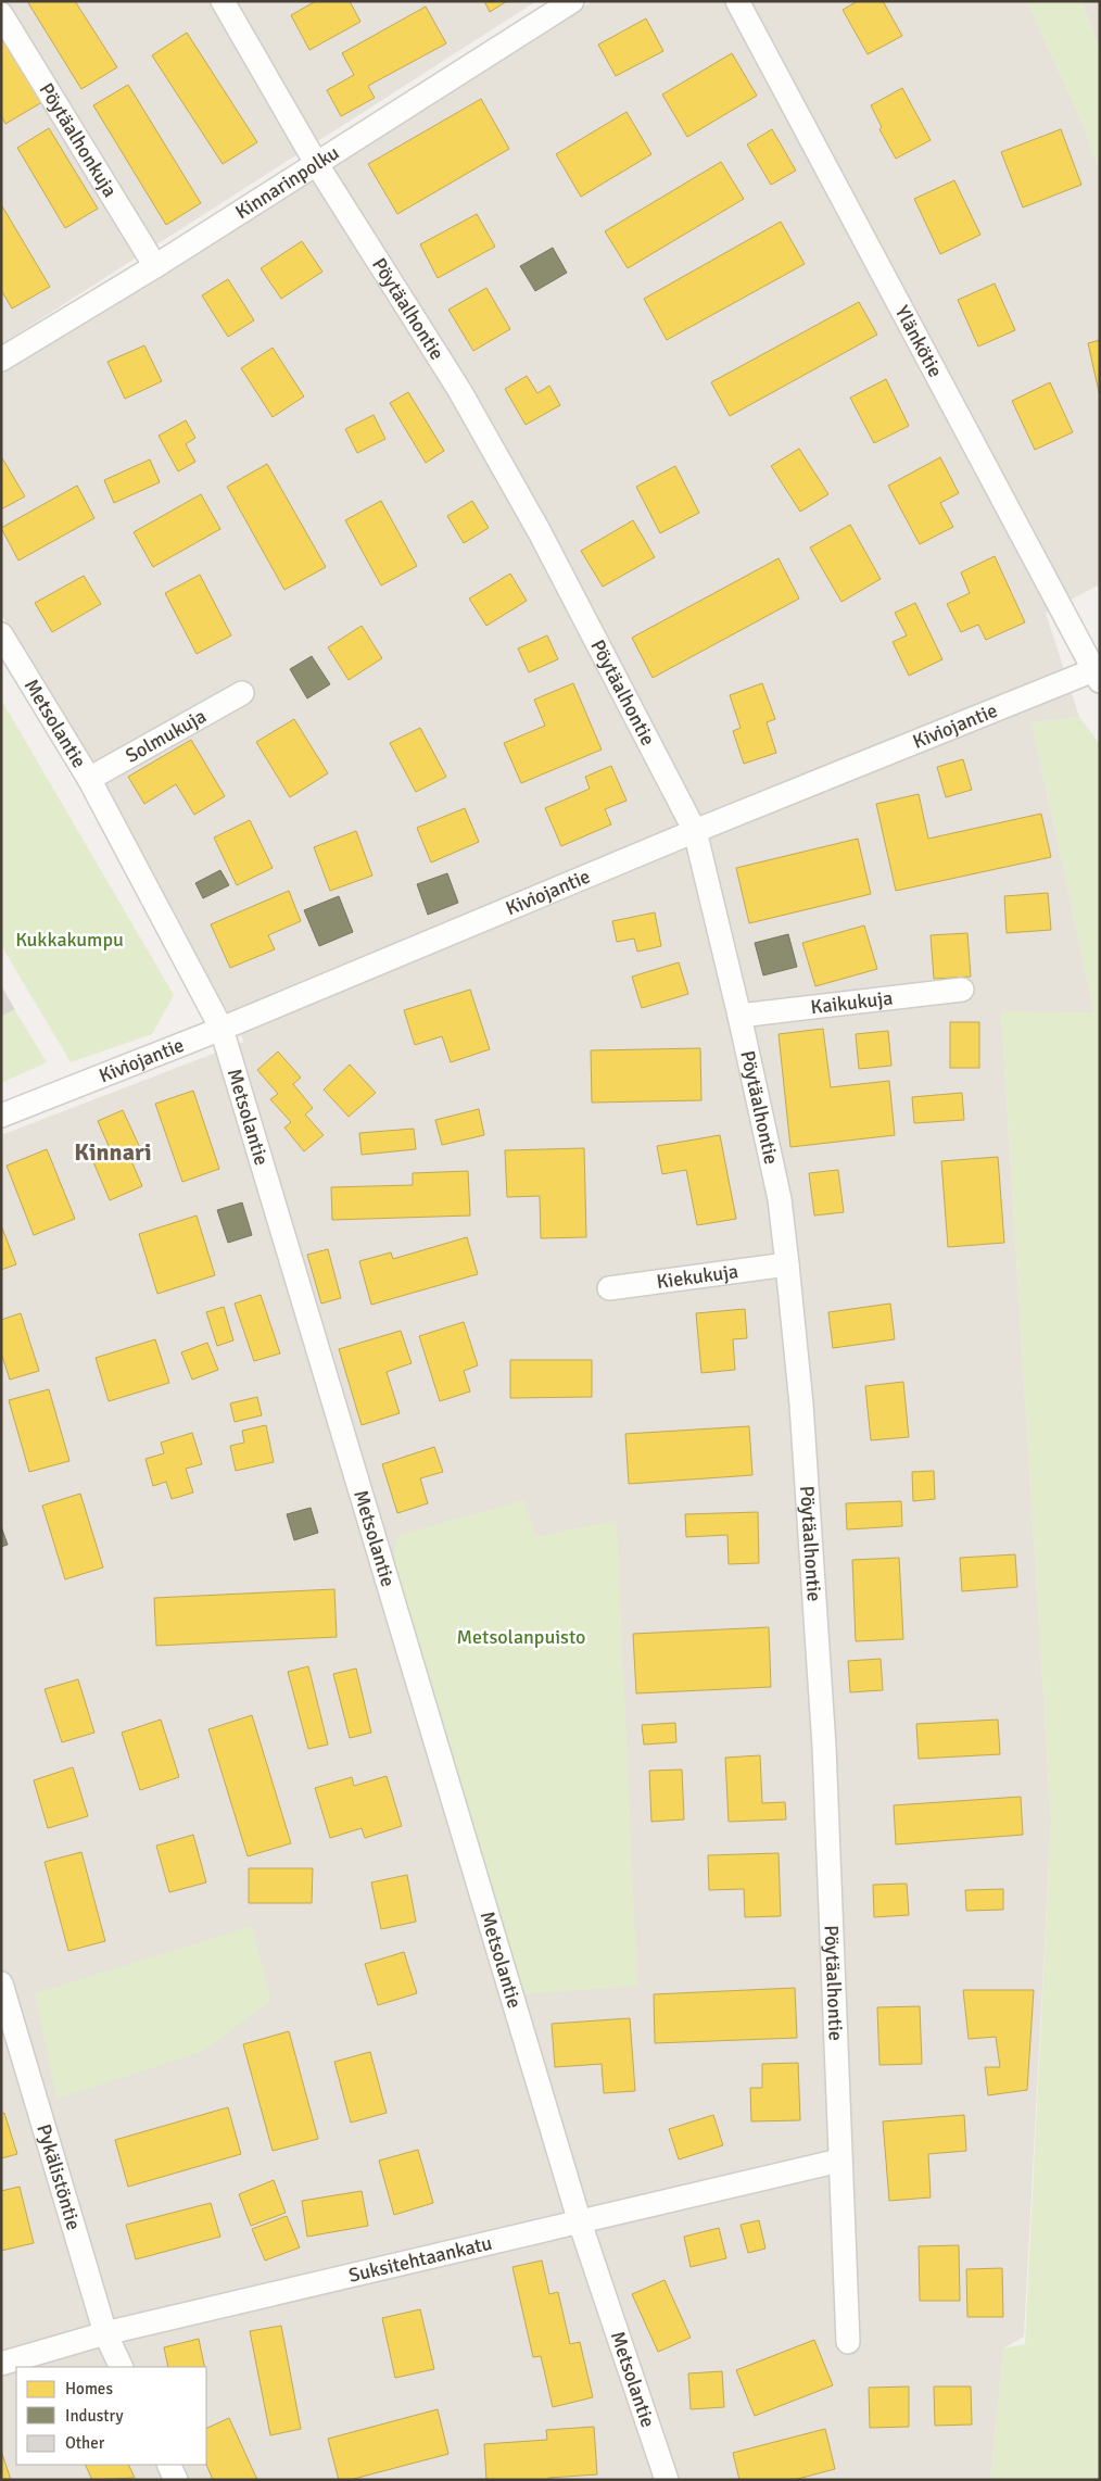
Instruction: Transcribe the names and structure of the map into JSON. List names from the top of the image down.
{
  "streets": {
    "street": [
      "Pöytäalhonkuja",
      "Kinnarinpolku",
      "Pöytäalhontie",
      "Ylänkötie",
      "Metsolantie",
      "Kiviojantie",
      "Solmukuja",
      "Kaikukuja",
      "Kiekukuja",
      "Pykälistöntie",
      "Suksitehtaankatu"
    ]
  },
  "crossings": [
    ["Pöytäalhonkuja", "Kinnarinpolku"],
    ["Kinnarinpolku", "Pöytäalhontie"],
    ["Pöytäalhontie", "Kiviojantie"],
    ["Pöytäalhontie", "Kaikukuja"],
    ["Pöytäalhontie", "Kiekukuja"],
    ["Pöytäalhontie", "Suksitehtaankatu"],
    ["Ylänkötie", "Kiviojantie"],
    ["Metsolantie", "Kiviojantie"],
    ["Metsolantie", "Solmukuja"],
    ["Metsolantie", "Suksitehtaankatu"],
    ["Pykälistöntie", "Suksitehtaankatu"]
  ],
  "districts": ["Kinnari"],
  "parks": ["Kukkakumpu", "Metsolanpuisto"],
  "legend": ["Homes", "Industry", "Other"]
}
